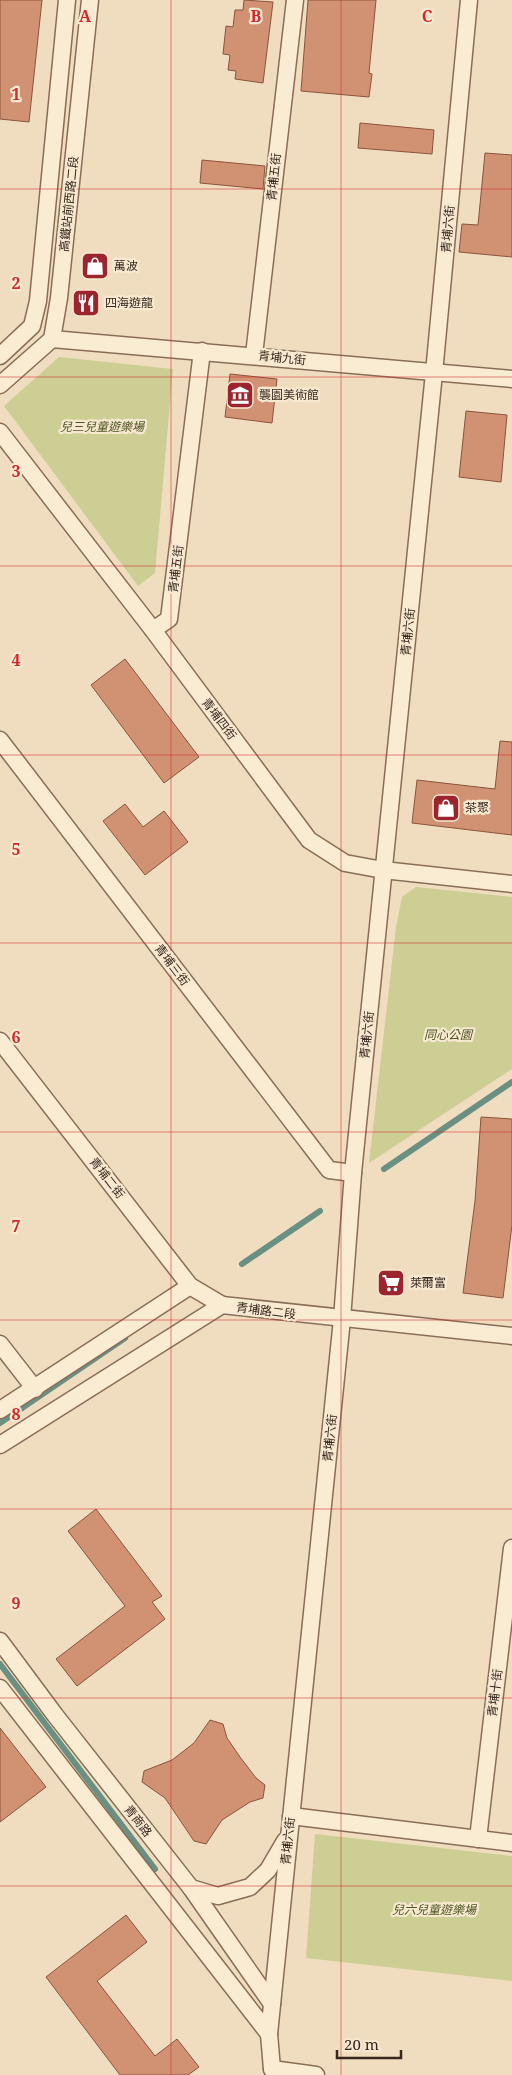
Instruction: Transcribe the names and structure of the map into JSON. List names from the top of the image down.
{
  "streets": {
    "street": [
      "青埔五街",
      "高鐵站前西路二段",
      "青埔六街",
      "青埔九街",
      "青埔四街",
      "青埔三街",
      "青埔二街",
      "青埔路二段",
      "青埔十街",
      "青商路"
    ]
  },
  "crossings": [
    ["青埔五街", "青埔九街"],
    ["青埔五街", "青埔四街"],
    ["高鐵站前西路二段", "青埔九街"],
    ["青埔六街", "青埔九街"],
    ["青埔六街", "青埔四街"],
    ["青埔六街", "青埔三街"],
    ["青埔六街", "青埔路二段"],
    ["青埔六街", "青商路"],
    ["青埔二街", "青埔路二段"]
  ],
  "parks": ["兒三兒童遊樂場", "同心公園", "兒六兒童遊樂場"],
  "places": {
    "shop": ["萬波", "茶聚"],
    "restaurant": ["四海遊龍"],
    "museum": ["襲園美術館"],
    "supermarket": ["萊爾富"]
  },
  "scale_bar": "20 m",
  "grid": {
    "columns": ["A", "B", "C"],
    "rows": [
      "1",
      "2",
      "3",
      "4",
      "5",
      "6",
      "7",
      "8",
      "9"
    ]
  }
}
